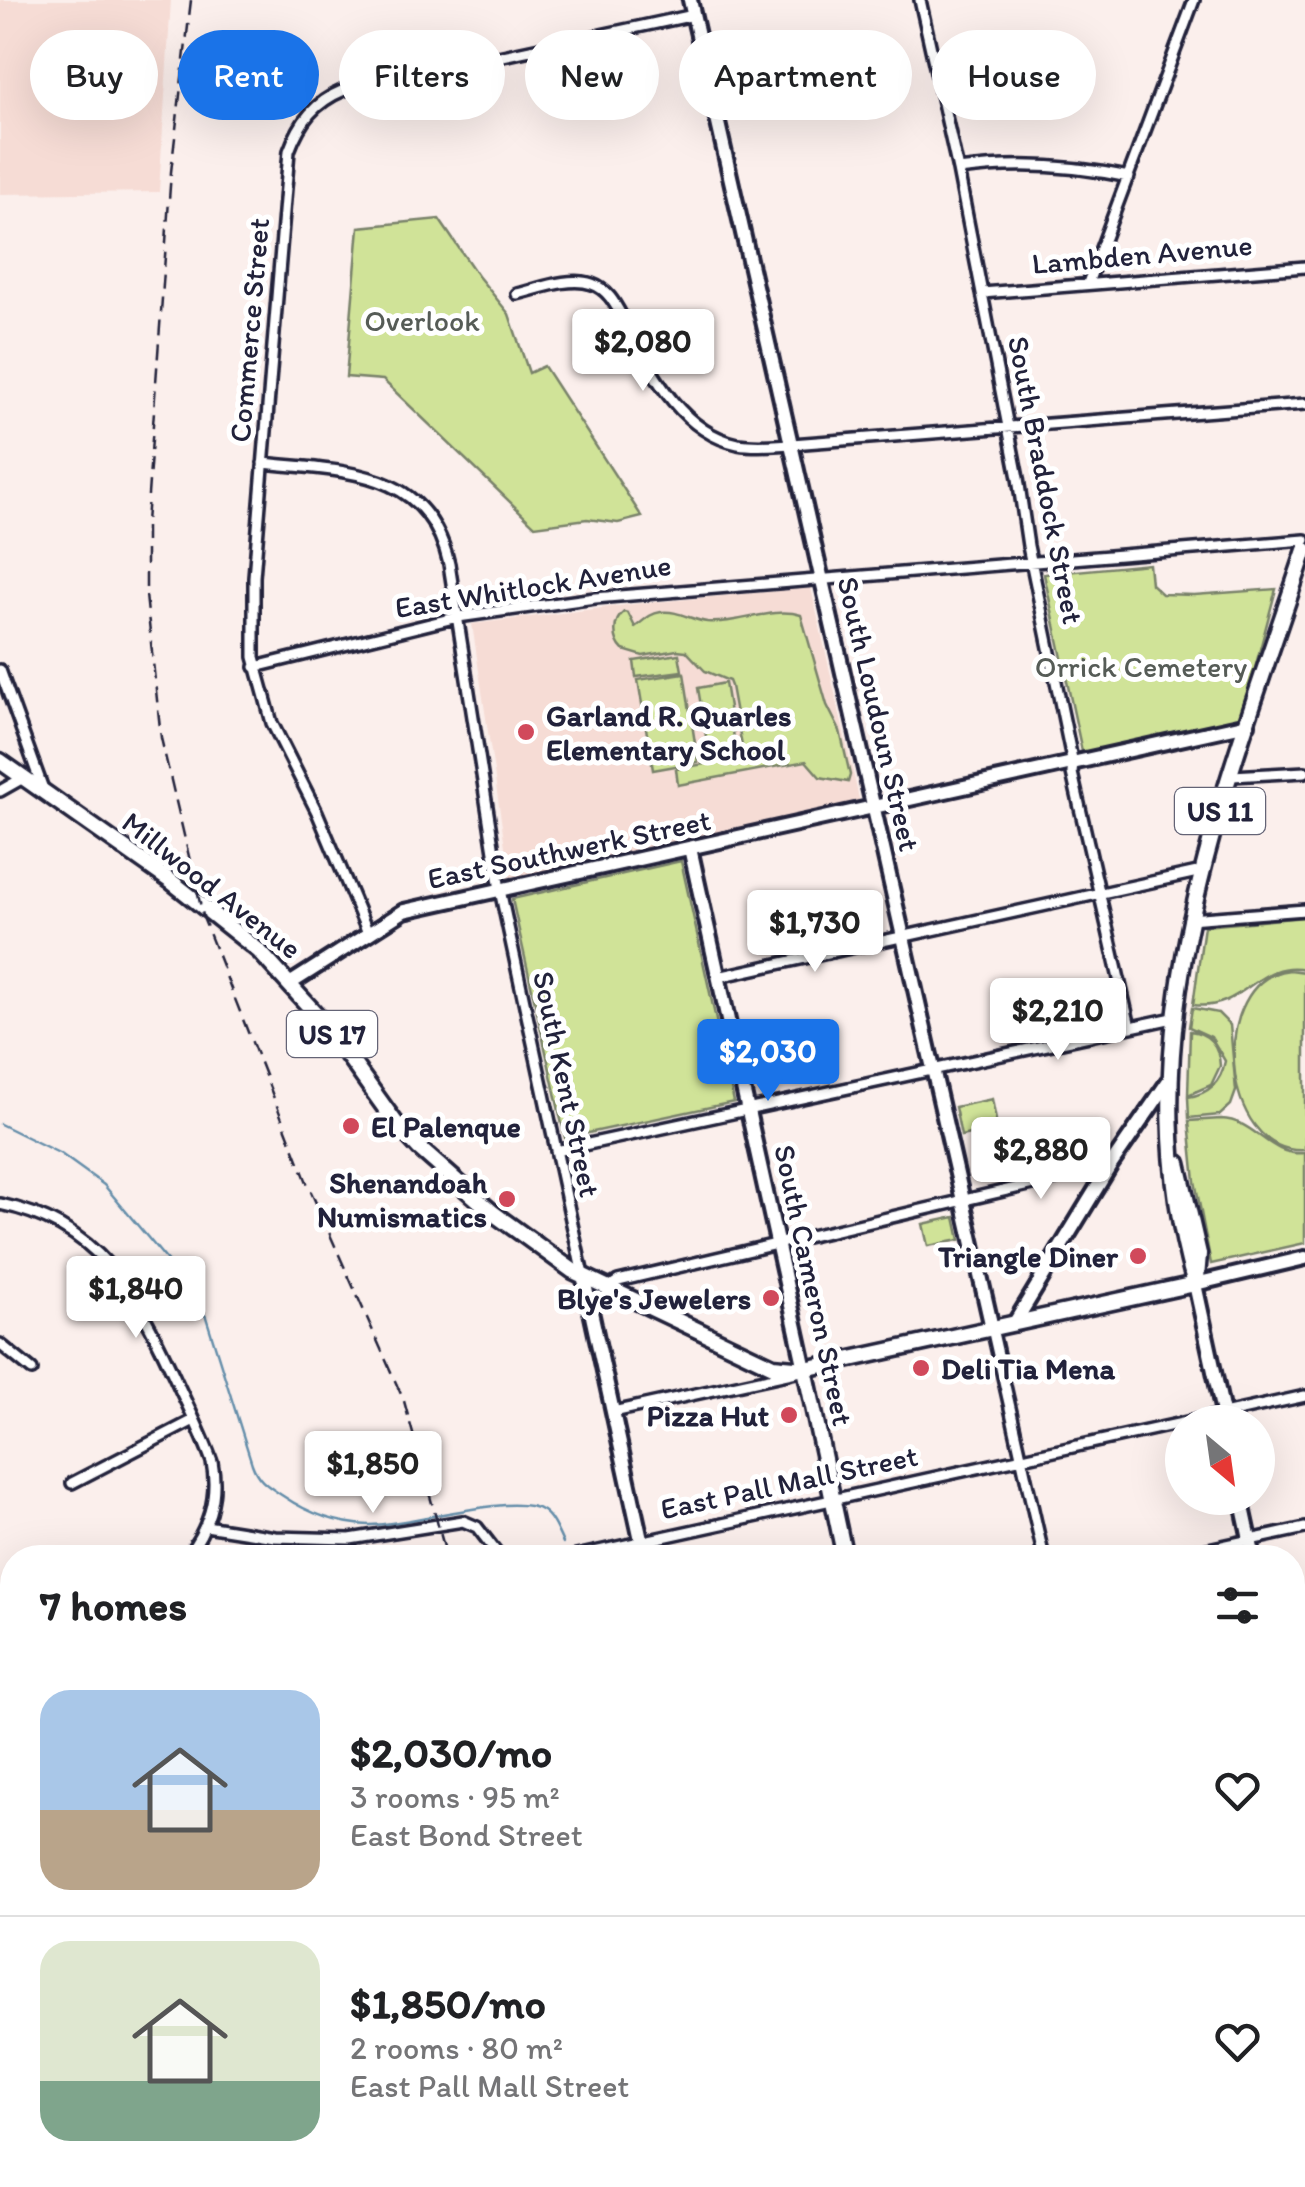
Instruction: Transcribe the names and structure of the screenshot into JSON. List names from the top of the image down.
{
  "streets": {
    "main road": [
      "US 11",
      "Millwood Avenue",
      "US 17",
      "South Cameron Street"
    ],
    "street": [
      "Lambden Avenue",
      "Commerce Street",
      "South Braddock Street",
      "East Whitlock Avenue",
      "South Loudoun Street",
      "East Southwerk Street",
      "South Kent Street",
      "East Pall Mall Street"
    ]
  },
  "crossings": [
    ["Lambden Avenue", "South Braddock Street"],
    ["Commerce Street", "East Whitlock Avenue"],
    ["Commerce Street", "South Loudoun Street"],
    ["Commerce Street", "East Southwerk Street"],
    ["Commerce Street", "South Kent Street"],
    ["South Braddock Street", "East Whitlock Avenue"],
    ["South Braddock Street", "East Southwerk Street"],
    ["East Whitlock Avenue", "South Loudoun Street"],
    ["East Whitlock Avenue", "South Kent Street"],
    ["South Loudoun Street", "East Southwerk Street"],
    ["South Loudoun Street", "East Pall Mall Street"],
    ["US 11", "East Southwerk Street"],
    ["East Southwerk Street", "Millwood Avenue"],
    ["East Southwerk Street", "South Kent Street"],
    ["East Southwerk Street", "South Cameron Street"],
    ["Millwood Avenue", "South Kent Street"],
    ["Millwood Avenue", "South Cameron Street"],
    ["South Kent Street", "East Pall Mall Street"],
    ["South Cameron Street", "East Pall Mall Street"]
  ],
  "parks": ["Overlook", "Orrick Cemetery"],
  "places": [
    "Garland R. Quarles Elementary School",
    "El Palenque",
    "Shenandoah Numismatics",
    "Triangle Diner",
    "Blye's Jewelers",
    "Deli Tia Mena",
    "Pizza Hut"
  ],
  "north": "bottom right",
  "page": {
    "chip": [
      "Buy",
      "Rent",
      "Filters",
      "New",
      "Apartment",
      "House"
    ],
    "price": [
      "$2,080",
      "$1,730",
      "$2,210",
      "$2,030",
      "$2,880",
      "$1,840",
      "$1,850"
    ],
    "heading": "7 homes",
    "list": [
      {
        "name": "$2,030/mo",
        "note": "3 rooms · 95 m² · East Bond Street"
      },
      {
        "name": "$1,850/mo",
        "note": "2 rooms · 80 m² · East Pall Mall Street"
      }
    ]
  }
}
